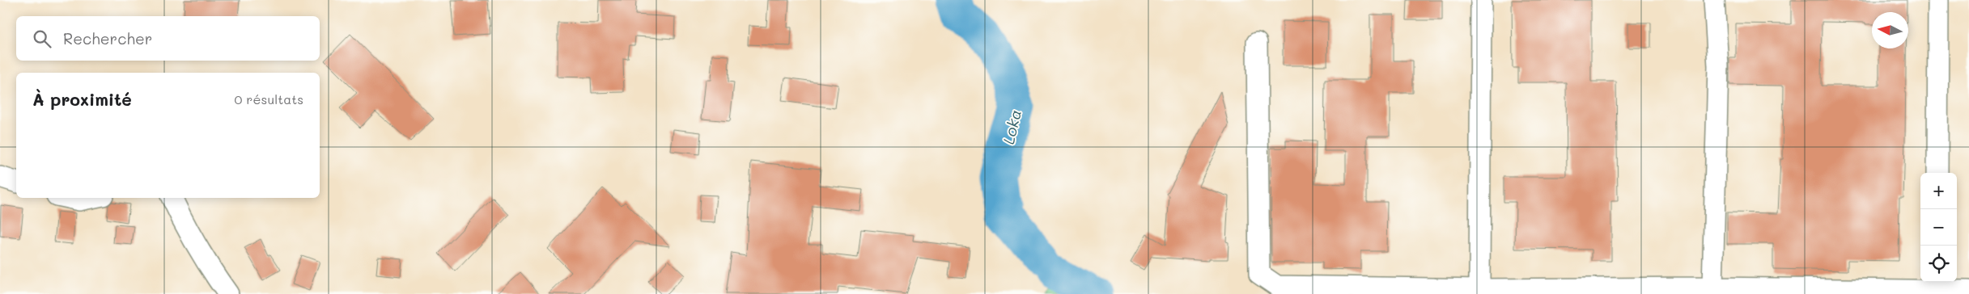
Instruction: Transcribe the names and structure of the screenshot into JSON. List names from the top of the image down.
{
  "water": ["Loka"],
  "north": "left",
  "page": {
    "search": "Rechercher",
    "heading": ["À proximité", "0 résultats"],
    "map_buttons": ["+", "−"]
  }
}
